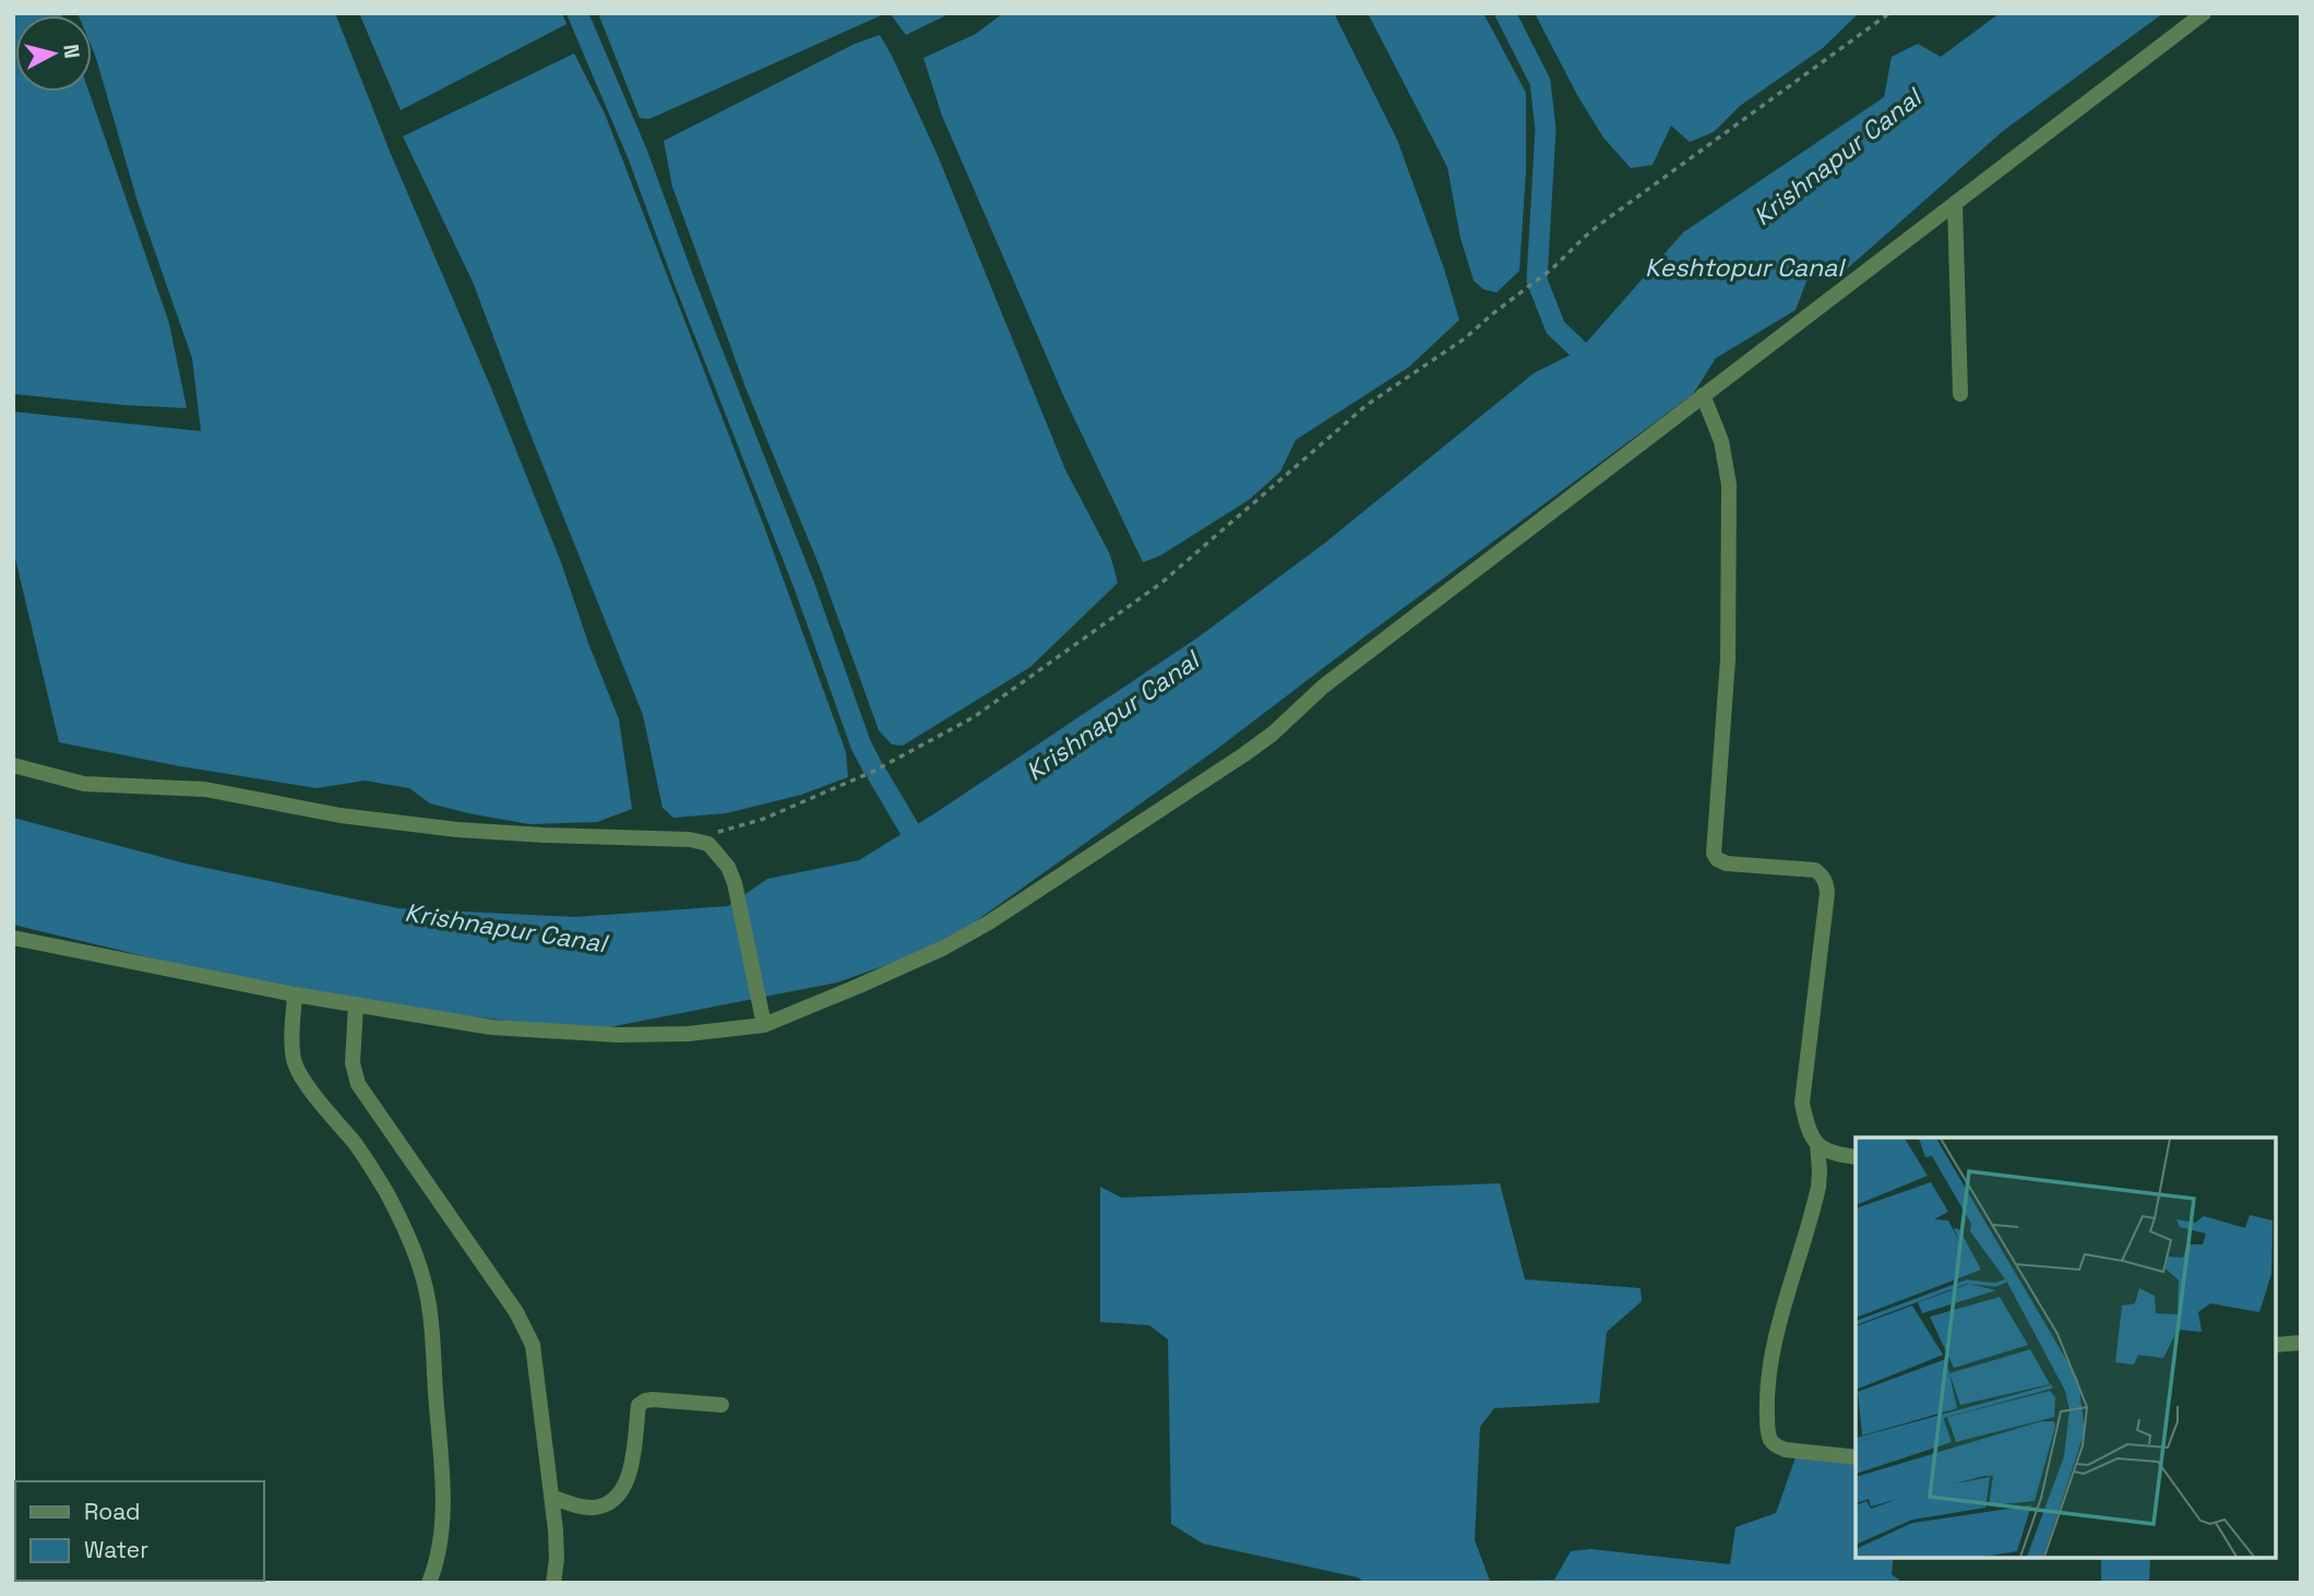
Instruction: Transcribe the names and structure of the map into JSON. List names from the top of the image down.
{
  "water": ["Krishnapur Canal", "Keshtopur Canal"],
  "legend": ["Road", "Water"],
  "north": "right"
}
